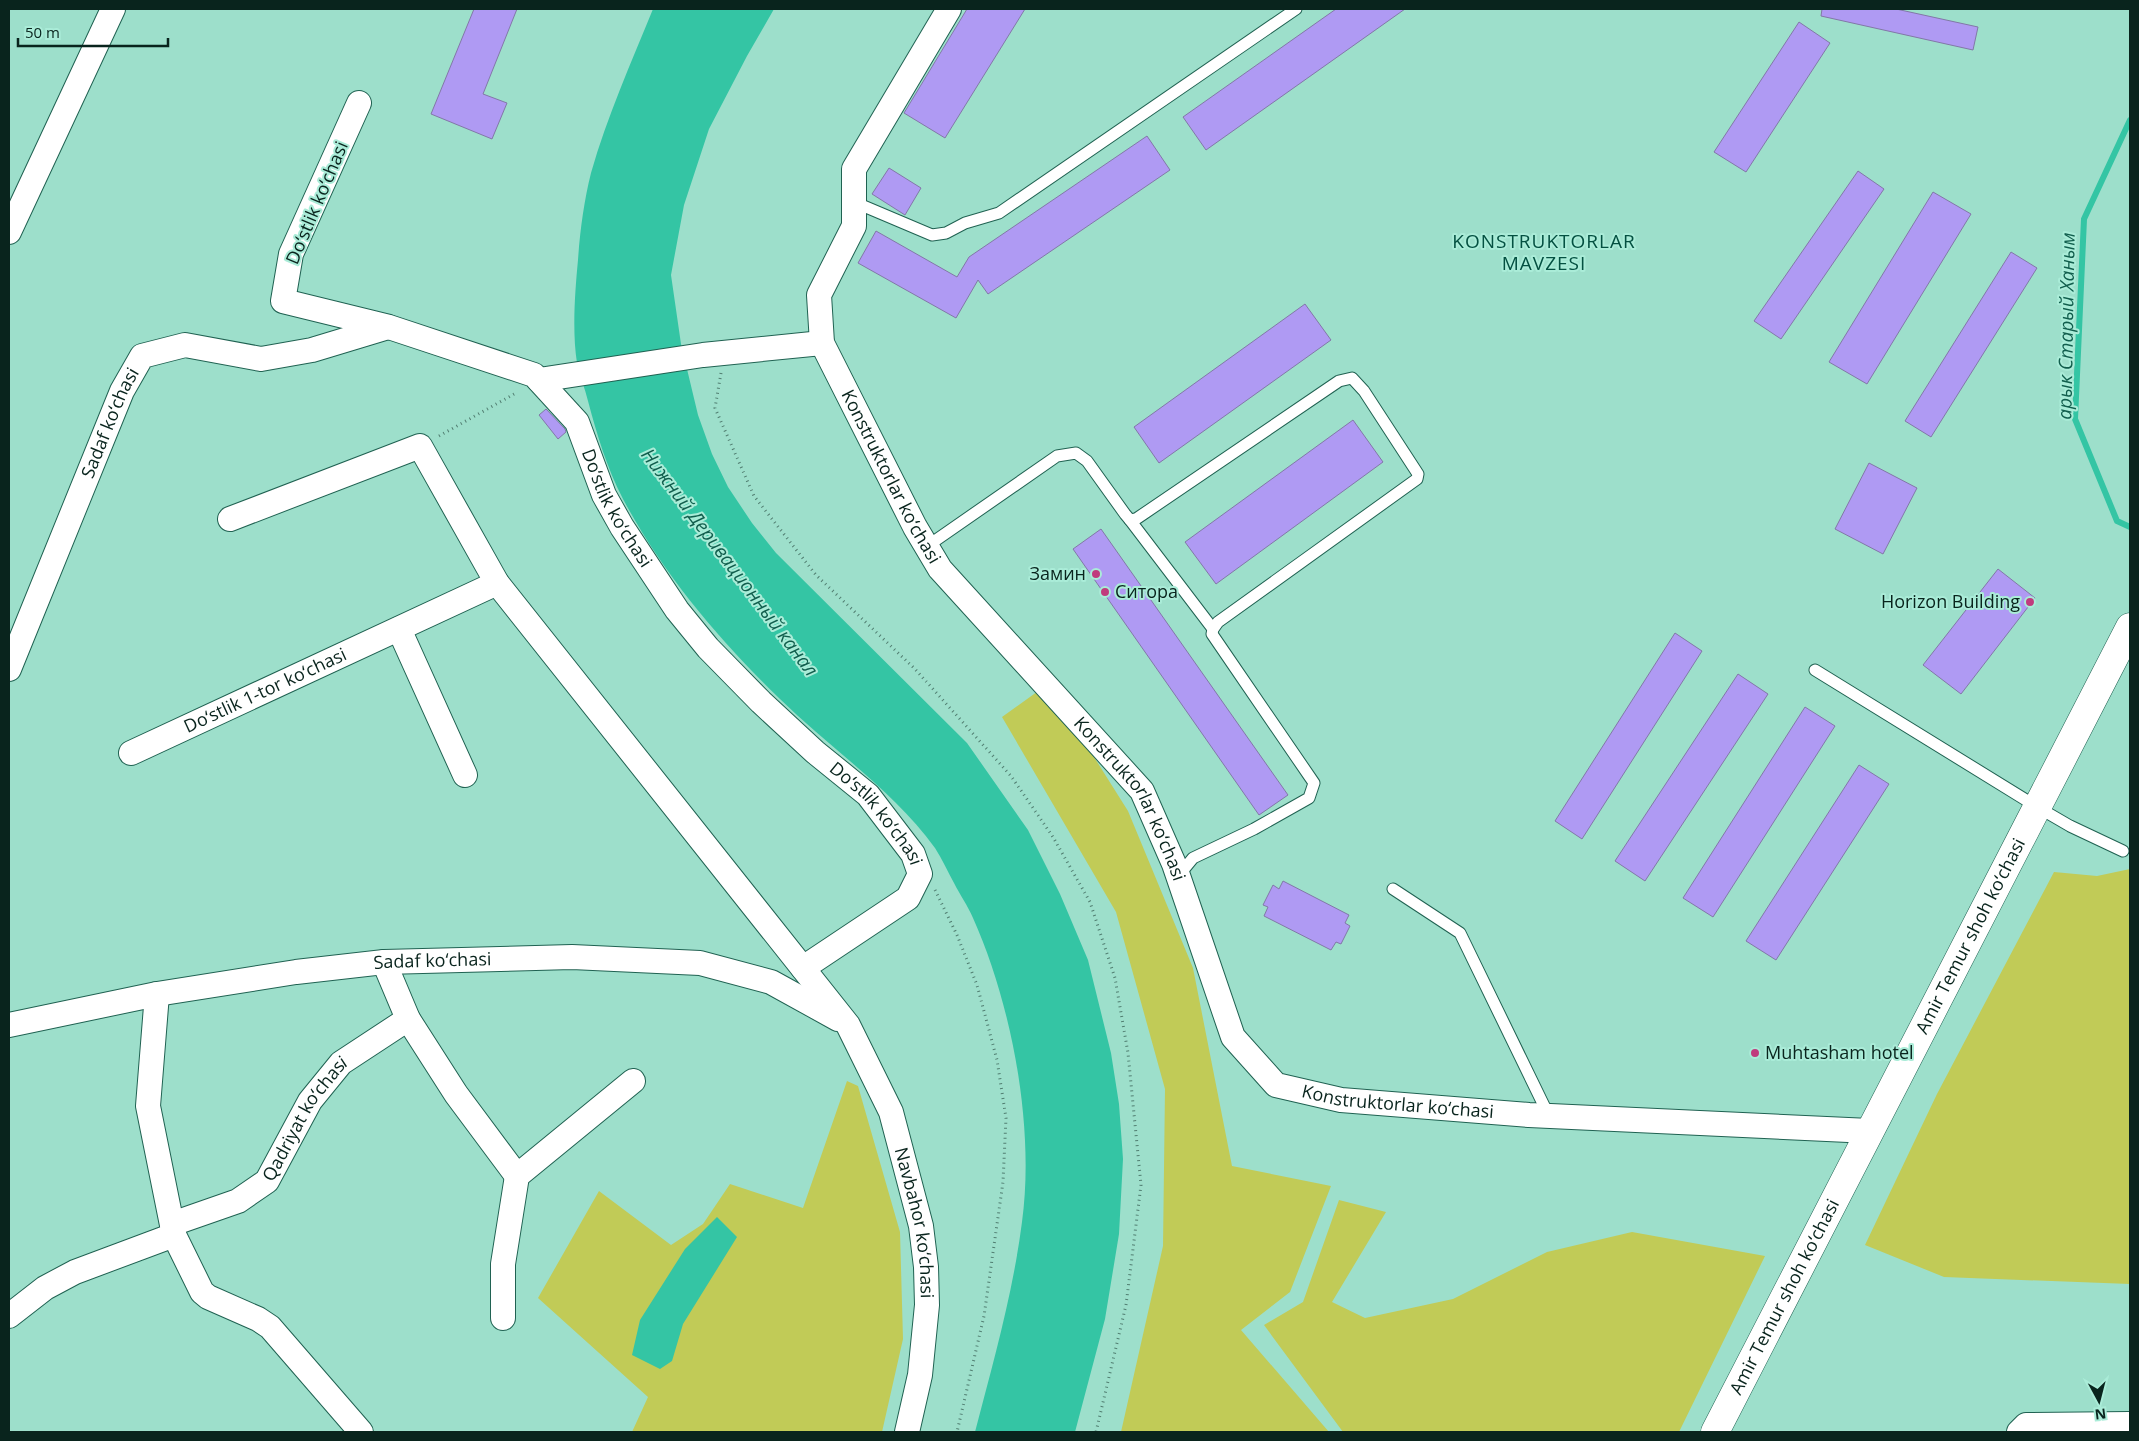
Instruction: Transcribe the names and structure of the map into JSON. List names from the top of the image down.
{
  "streets": {
    "main road": ["Amir Temur shoh ko‘chasi"],
    "street": [
      "Do‘stlik ko‘chasi",
      "Sadaf ko‘chasi",
      "Konstruktorlar ko‘chasi",
      "Do‘stlik 1-tor ko‘chasi",
      "Qadriyat ko‘chasi",
      "Navbahor ko‘chasi"
    ]
  },
  "crossings": [
    ["Do‘stlik ko‘chasi", "Sadaf ko‘chasi"],
    ["Sadaf ko‘chasi", "Navbahor ko‘chasi"],
    ["Konstruktorlar ko‘chasi", "Amir Temur shoh ko‘chasi"]
  ],
  "districts": ["KONSTRUKTORLAR MAVZESI"],
  "water": ["арык Старый Ханым", "Нижний Деривационный канал"],
  "places": [
    "Замин",
    "Ситора",
    "Horizon Building",
    "Muhtasham hotel"
  ],
  "scale_bar": "50 m",
  "north": "bottom"
}
